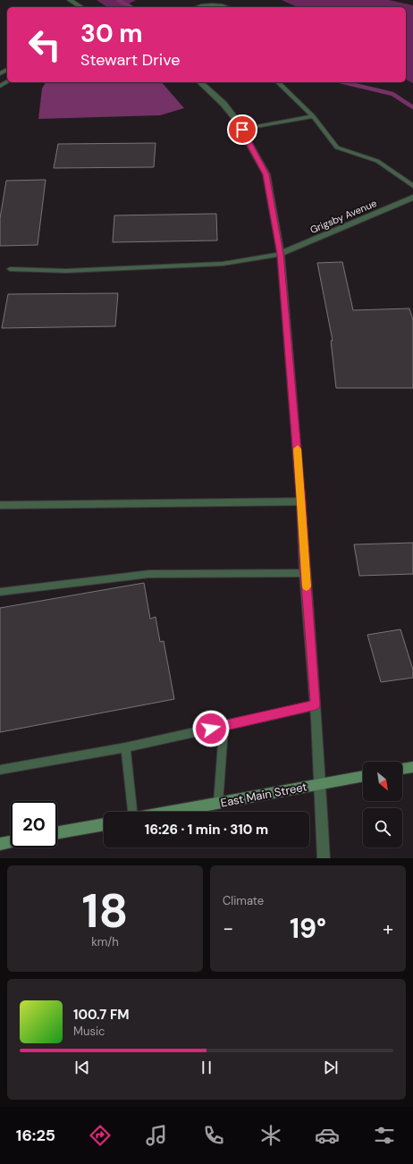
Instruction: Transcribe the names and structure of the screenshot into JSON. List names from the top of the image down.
{
  "streets": {
    "main road": ["East Main Street"],
    "street": ["Grigsby Avenue"]
  },
  "north": "bottom right",
  "page": {
    "turn": ["30 m", "Stewart Drive"],
    "limit": "20",
    "trip": "16:26 · 1 min · 310 m",
    "tile": [
      ["18", "km/h"],
      "Climate"
    ],
    "heat": ["−", "19°", "+"],
    "song": ["100.7 FM", "Music"],
    "tabs": "16:25"
  }
}
